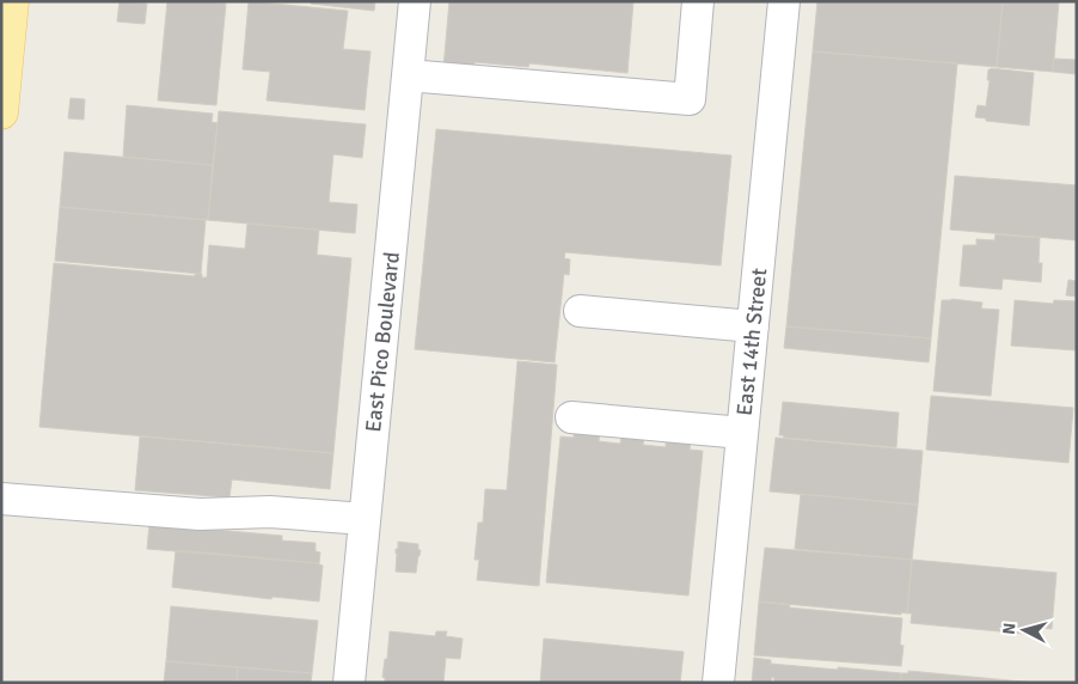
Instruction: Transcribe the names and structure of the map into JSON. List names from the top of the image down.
{
  "streets": {
    "street": ["East Pico Boulevard", "East 14th Street"]
  },
  "north": "left"
}
